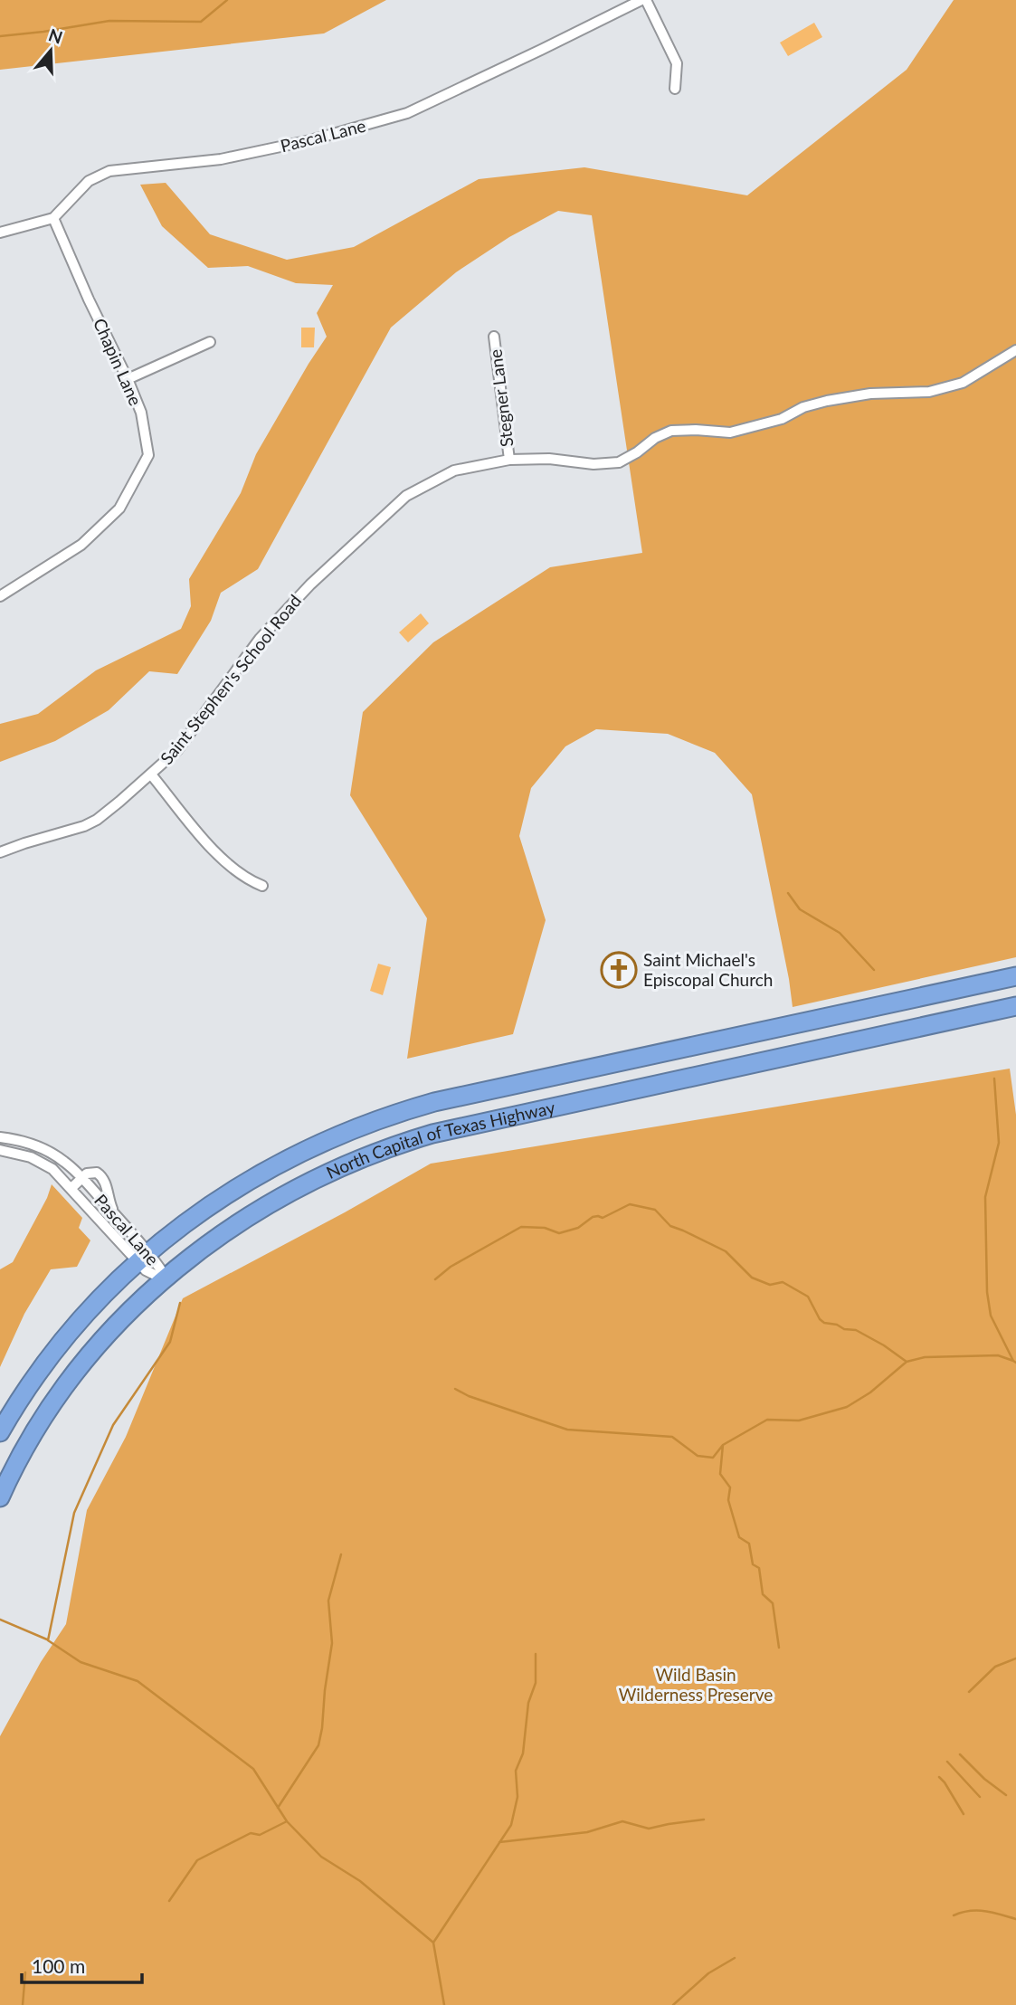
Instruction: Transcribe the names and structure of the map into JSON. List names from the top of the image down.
{
  "streets": {
    "highway": ["North Capital of Texas Highway"],
    "street": [
      "Pascal Lane",
      "Chapin Lane",
      "Stegner Lane",
      "Saint Stephen's School Road"
    ]
  },
  "crossings": [
    ["Pascal Lane", "Chapin Lane"],
    ["Pascal Lane", "North Capital of Texas Highway"],
    ["Stegner Lane", "Saint Stephen's School Road"]
  ],
  "parks": ["Wild Basin Wilderness Preserve"],
  "places": {
    "church": ["Saint Michael's Episcopal Church"]
  },
  "scale_bar": "100 m",
  "north": "top"
}
